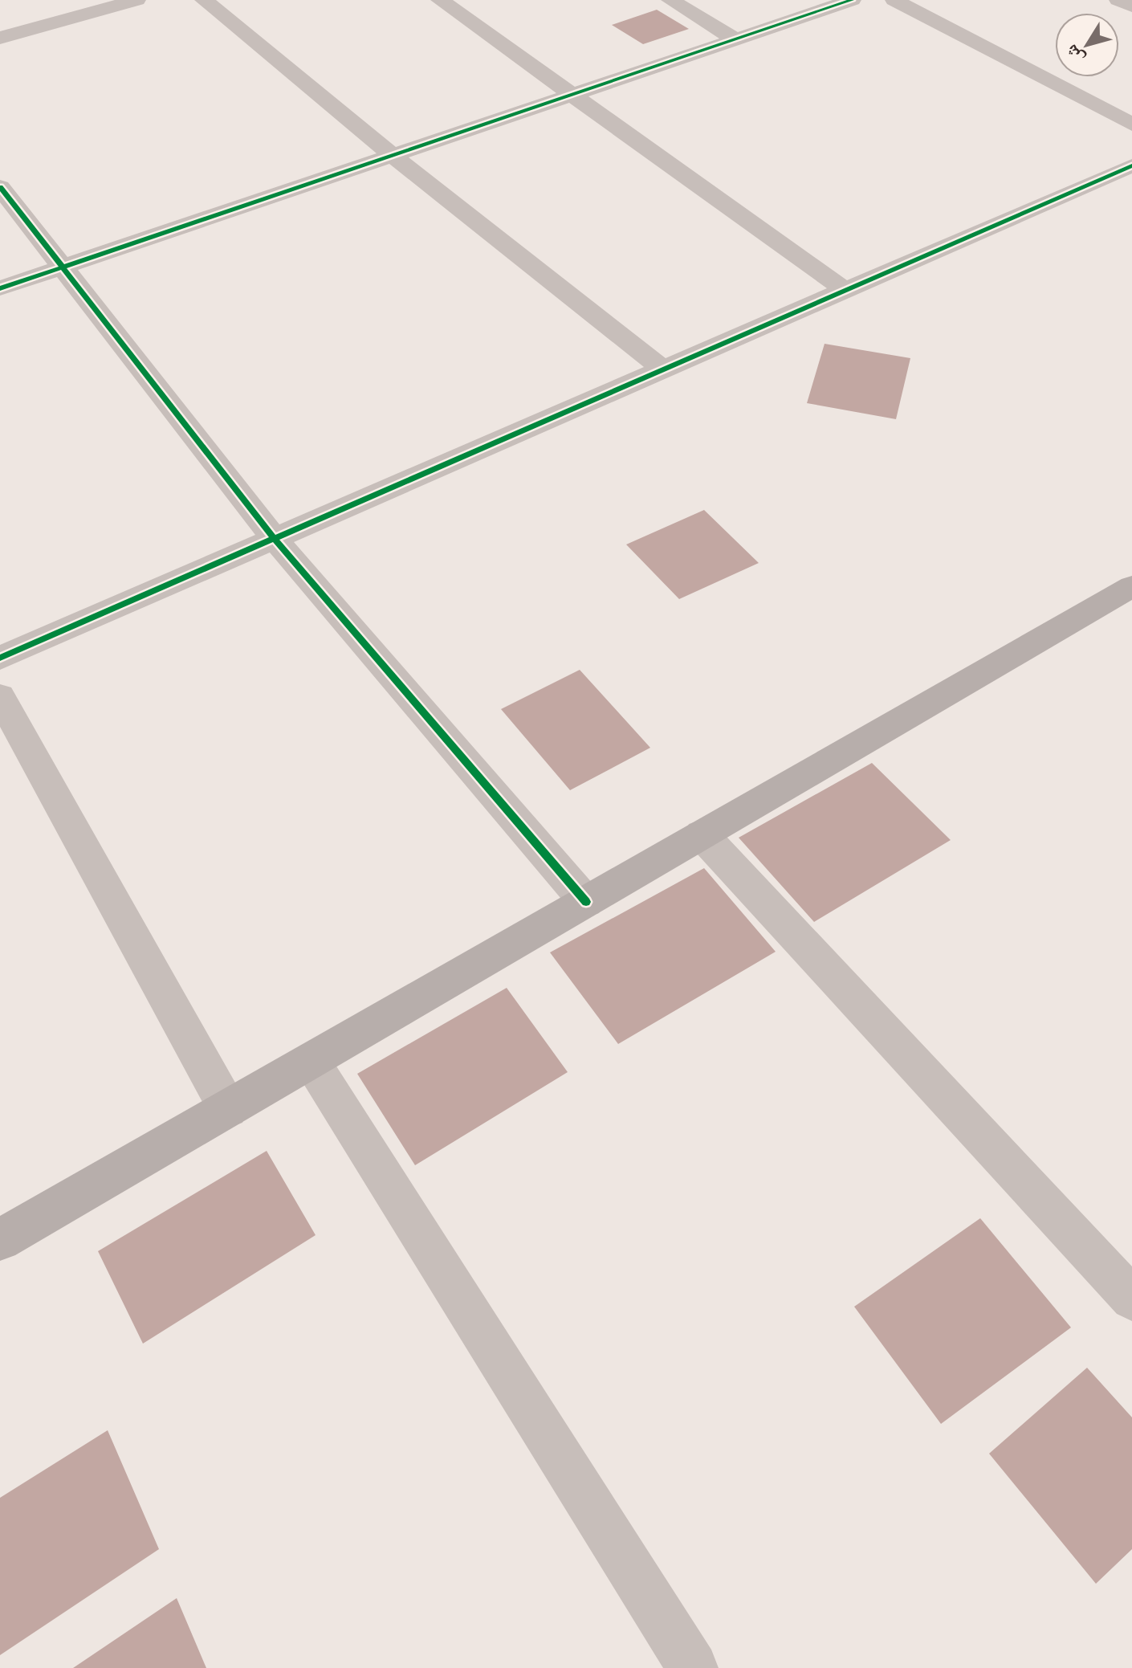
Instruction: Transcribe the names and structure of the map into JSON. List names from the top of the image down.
{
  "north": "bottom left"
}
